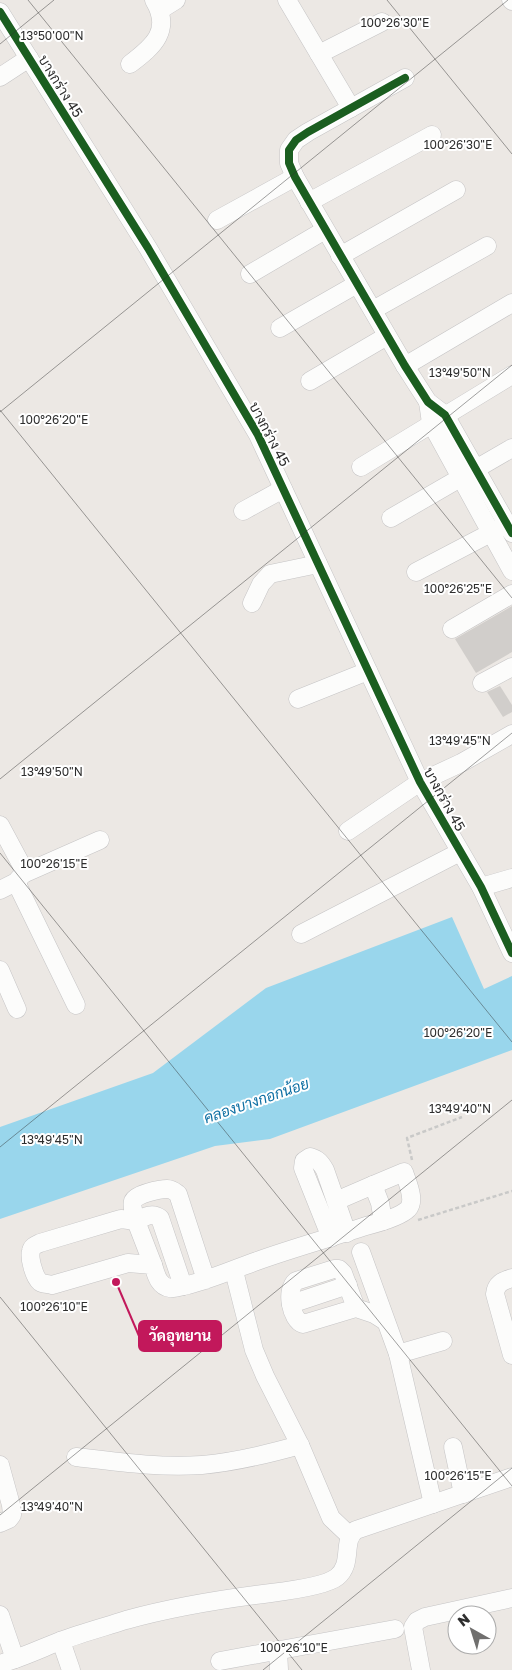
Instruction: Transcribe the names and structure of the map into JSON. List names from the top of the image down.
{
  "streets": {
    "street": ["บางกร่าง 45"]
  },
  "water": ["คลองบางกอกน้อย"],
  "places": ["วัดอุทยาน"],
  "north": "top left",
  "coordinates": [
    "100°26'30\"E",
    "13°50'00\"N",
    "13°49'50\"N",
    "100°26'20\"E",
    "100°26'25\"E",
    "13°49'45\"N",
    "100°26'15\"E",
    "13°49'40\"N",
    "100°26'10\"E"
  ]
}
